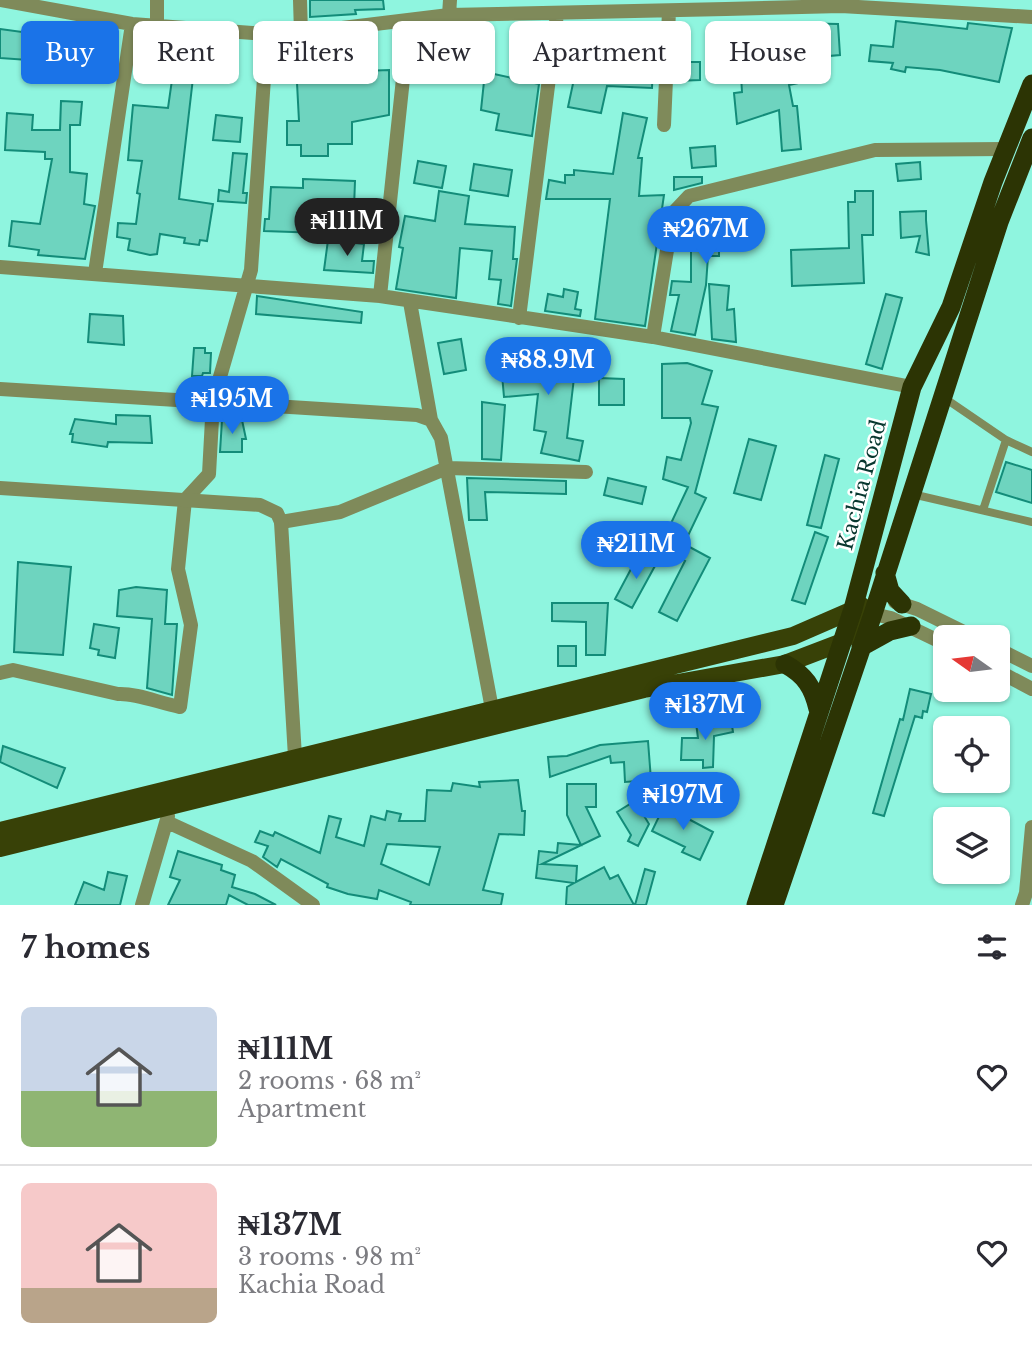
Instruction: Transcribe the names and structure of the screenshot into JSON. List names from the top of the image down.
{
  "streets": {
    "highway": ["Kachia Road"]
  },
  "north": "left",
  "page": {
    "chip": [
      "Buy",
      "Rent",
      "Filters",
      "New",
      "Apartment",
      "House"
    ],
    "price": [
      "₦111M",
      "₦267M",
      "₦88.9M",
      "₦195M",
      "₦211M",
      "₦137M",
      "₦197M"
    ],
    "heading": "7 homes",
    "list": [
      {
        "name": "₦111M",
        "note": "2 rooms · 68 m² · Apartment"
      },
      {
        "name": "₦137M",
        "note": "3 rooms · 98 m² · Kachia Road"
      }
    ]
  }
}
